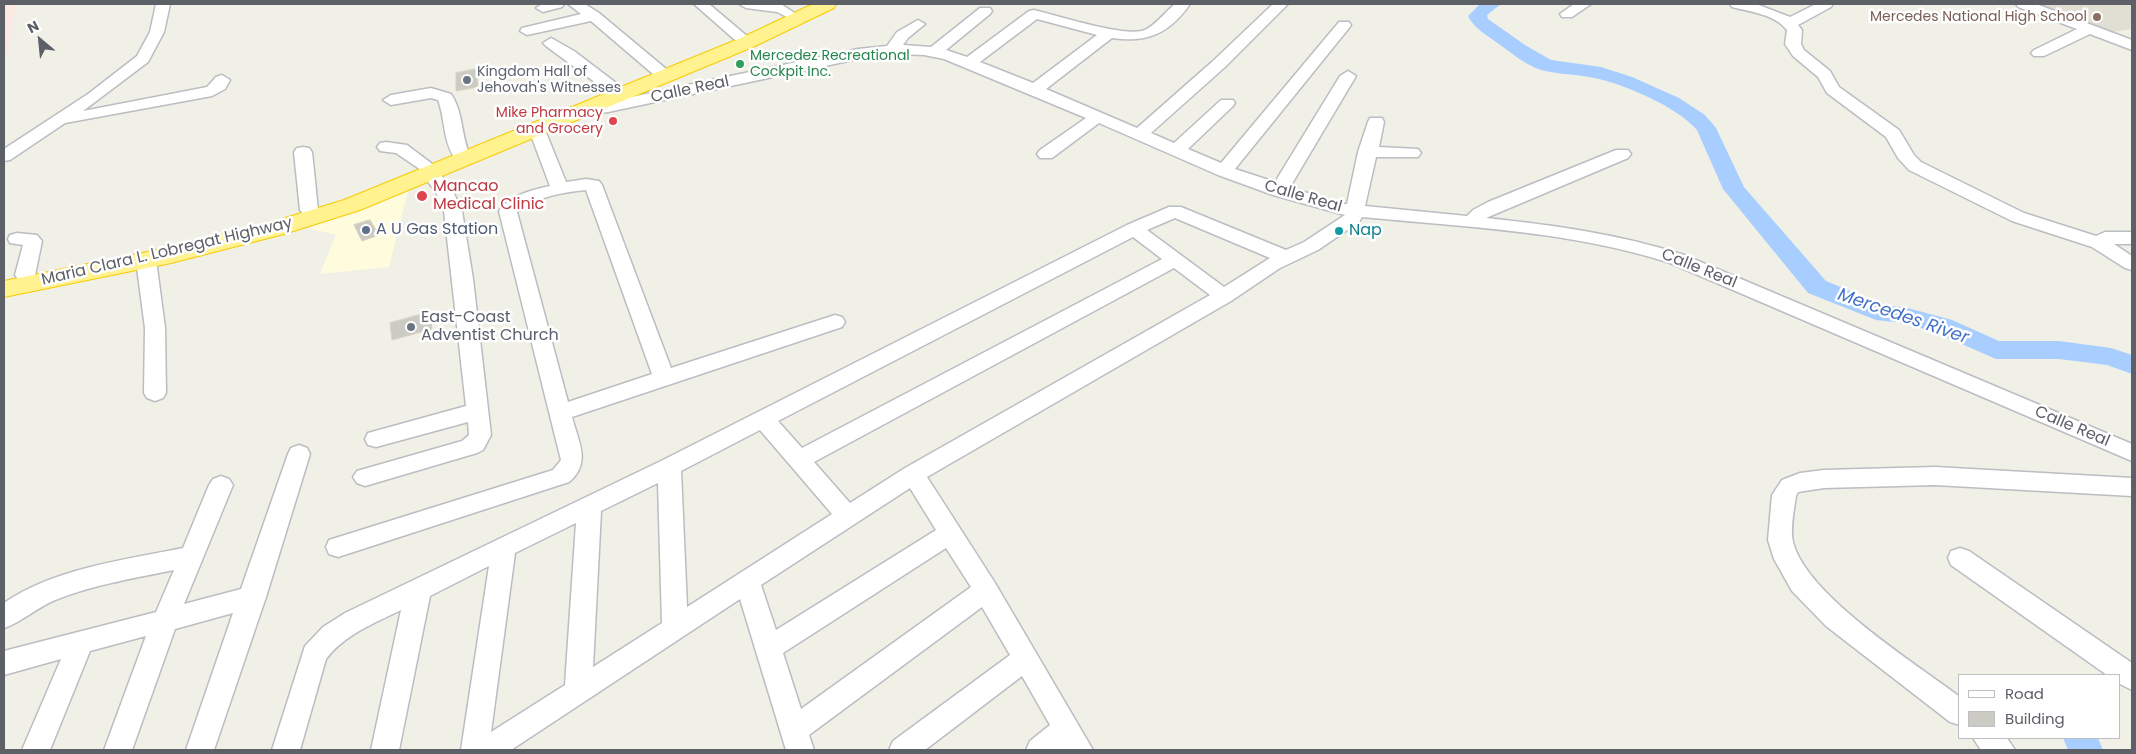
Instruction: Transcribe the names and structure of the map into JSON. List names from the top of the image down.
{
  "streets": {
    "highway": ["Maria Clara L. Lobregat Highway"],
    "street": ["Calle Real"]
  },
  "crossings": [
    ["Calle Real", "Maria Clara L. Lobregat Highway"]
  ],
  "water": ["Mercedes River"],
  "places": [
    "Mercedes National High School",
    "Mercedez Recreational Cockpit Inc.",
    "Kingdom Hall of Jehovah's Witnesses",
    "Mike Pharmacy and Grocery",
    "Mancao Medical Clinic",
    "A U Gas Station",
    "Nap",
    "East-Coast Adventist Church"
  ],
  "legend": ["Road", "Building"],
  "north": "top left"
}
